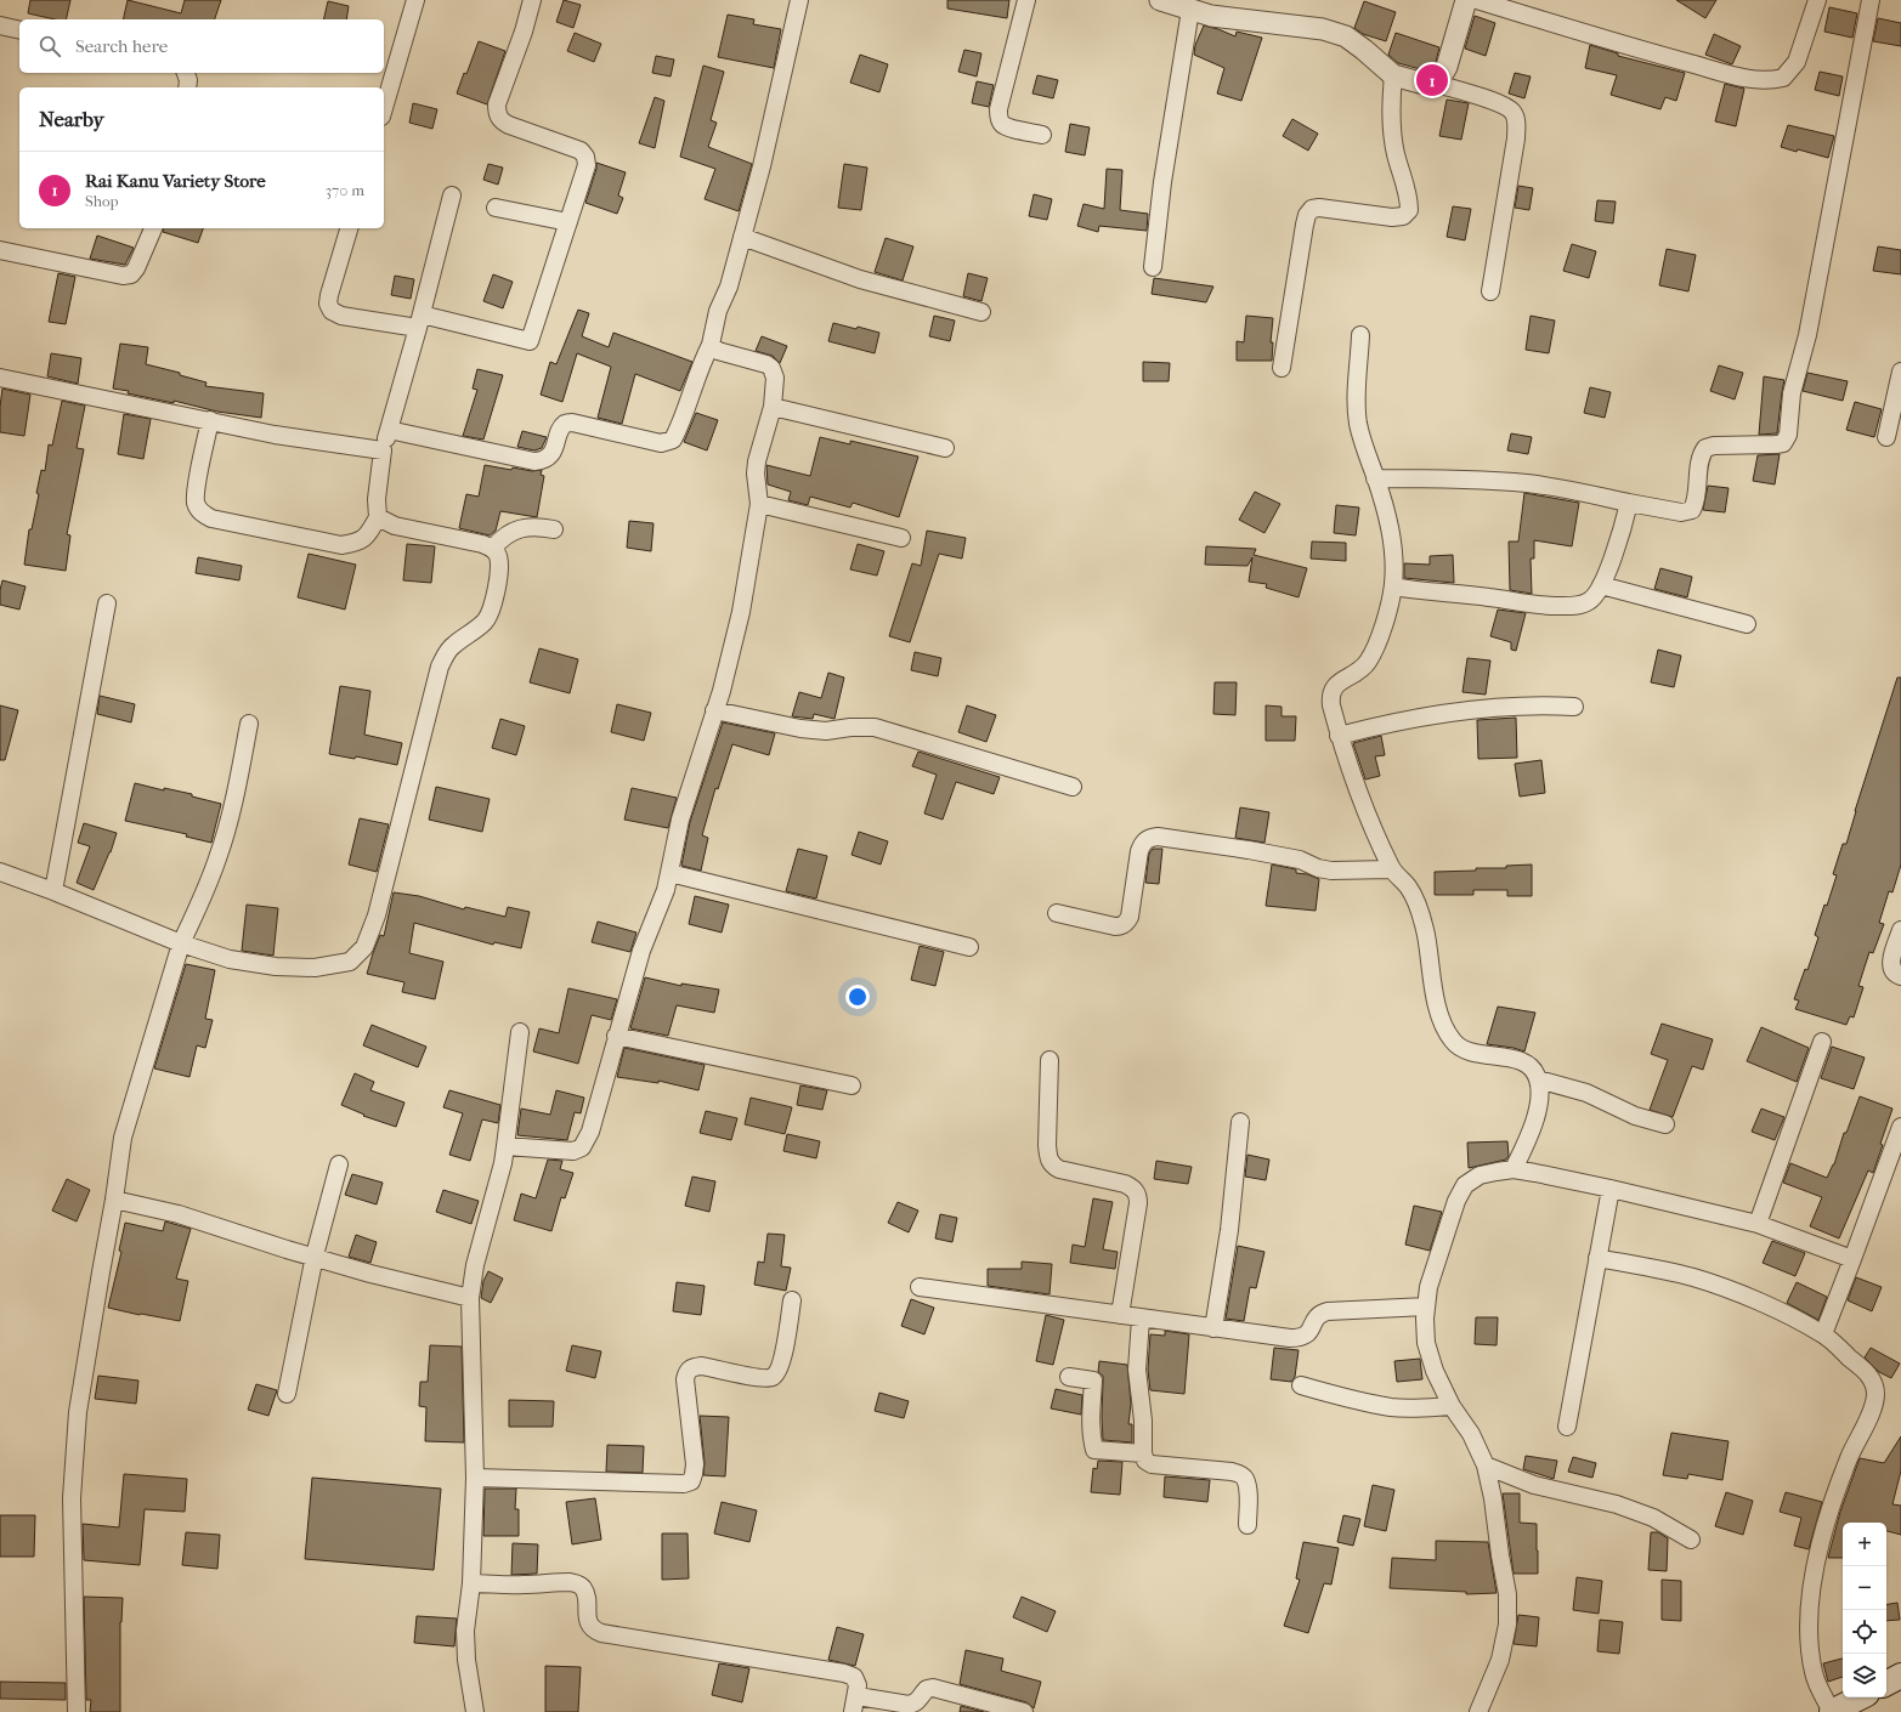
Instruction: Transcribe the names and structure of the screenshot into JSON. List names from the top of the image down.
{
  "page": {
    "search": "Search here",
    "pins": "1",
    "heading": "Nearby",
    "list": [
      {
        "mark": "1",
        "name": "Rai Kanu Variety Store",
        "note": "Shop",
        "value": "370 m"
      }
    ],
    "map_buttons": ["+", "−"]
  }
}
